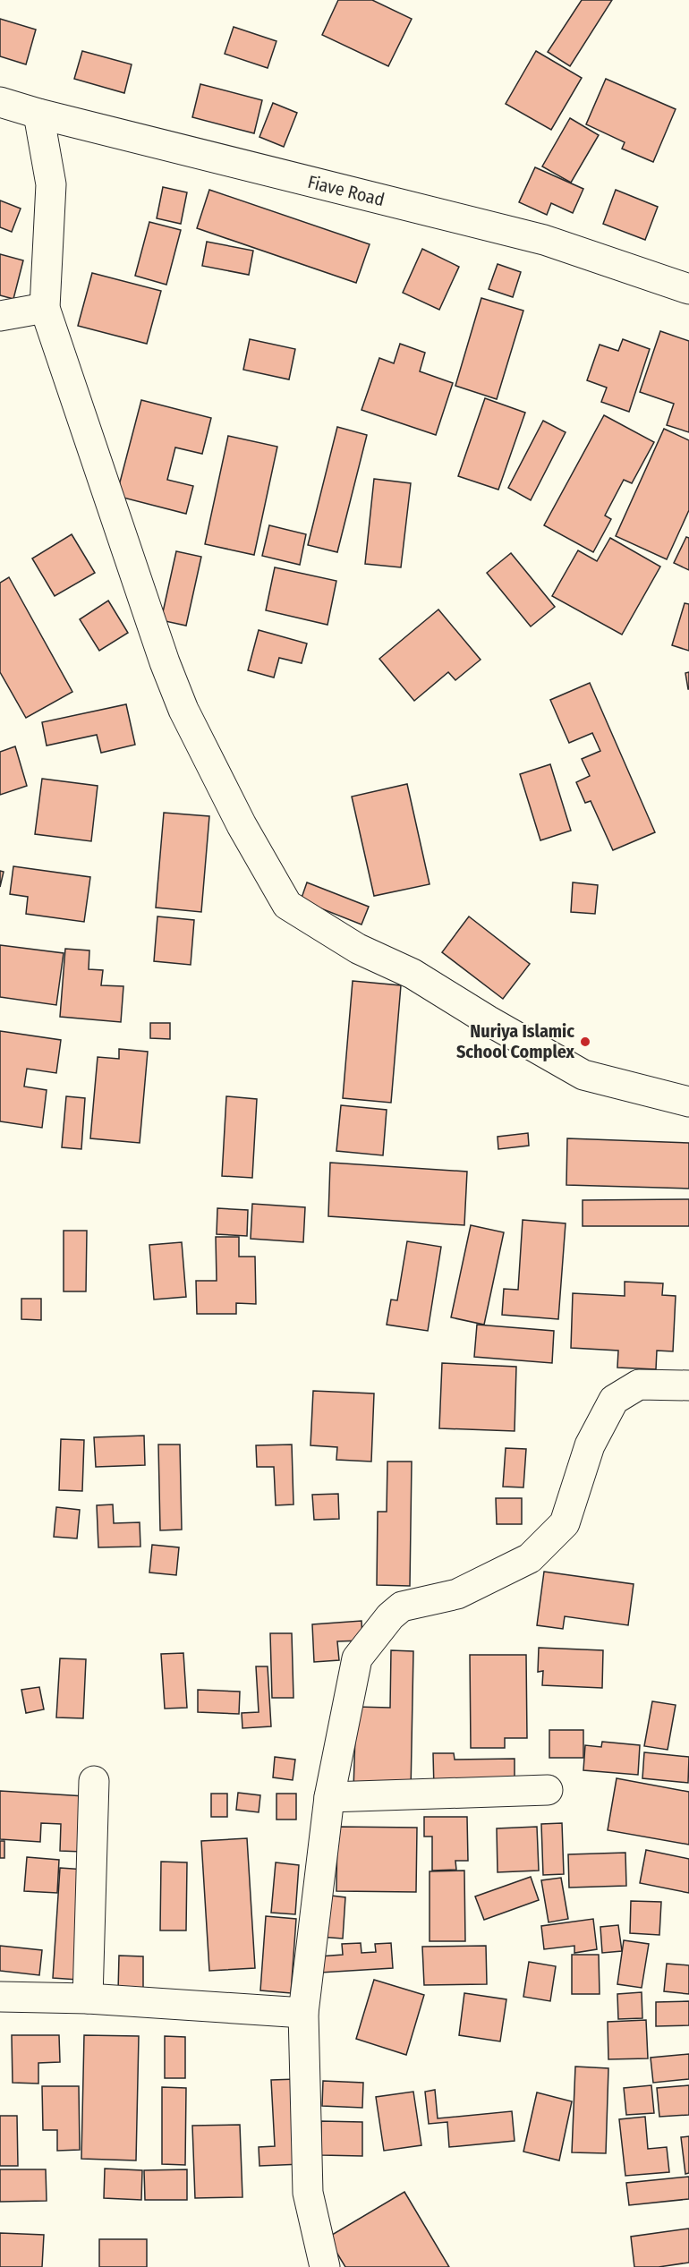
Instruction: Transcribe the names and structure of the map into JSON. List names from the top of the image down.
{
  "streets": {
    "street": ["Fiave Road"]
  },
  "places": ["Nuriya Islamic School Complex"]
}
